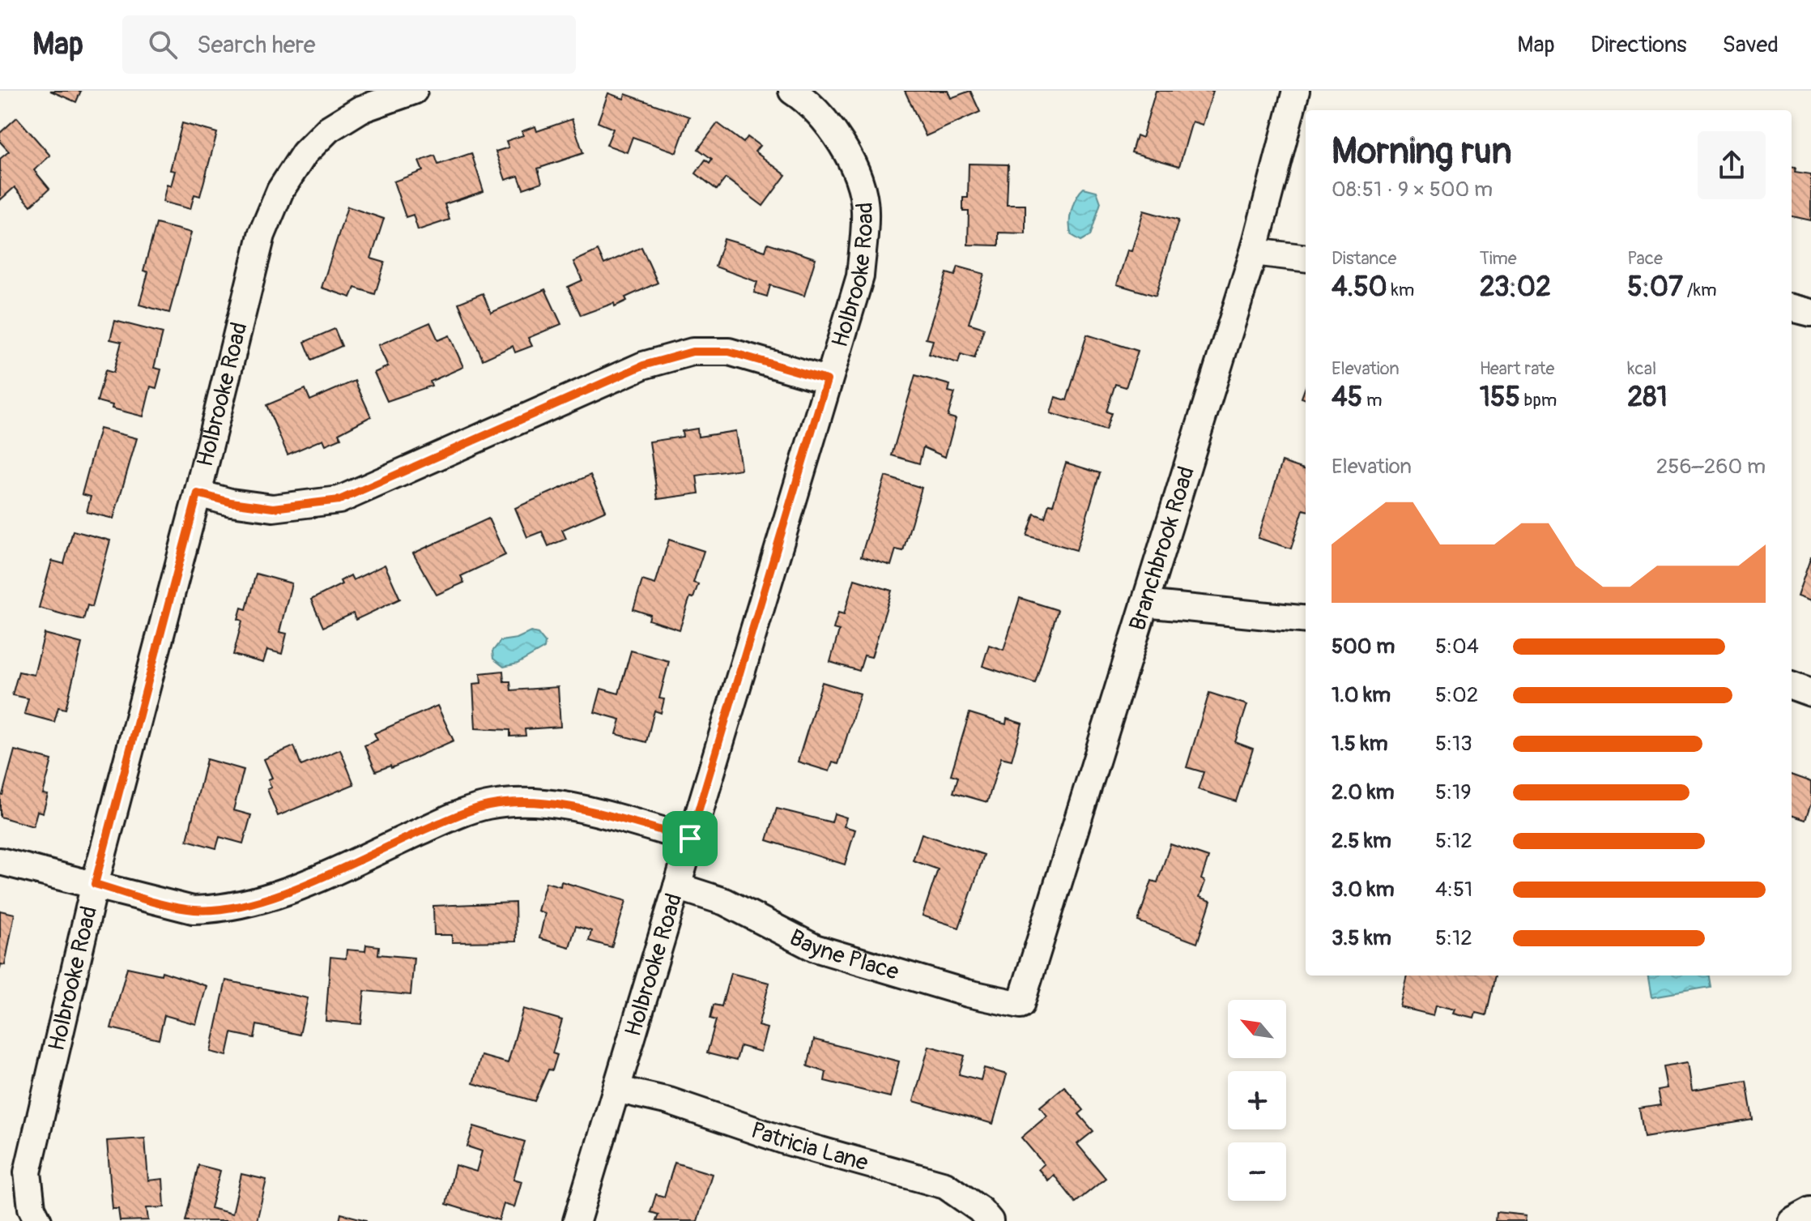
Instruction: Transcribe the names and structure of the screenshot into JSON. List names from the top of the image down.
{
  "streets": {
    "street": [
      "Holbrooke Road",
      "Branchbrook Road",
      "Bayne Place",
      "Patricia Lane"
    ]
  },
  "crossings": [
    ["Holbrooke Road", "Bayne Place"],
    ["Holbrooke Road", "Patricia Lane"],
    ["Branchbrook Road", "Bayne Place"]
  ],
  "north": "top left",
  "page": {
    "header": "Map",
    "search": "Search here",
    "nav": ["Map", "Directions", "Saved"],
    "heading": ["Morning run", "08:51 · 9 × 500 m"],
    "stats": [
      ["Distance", "4.50 km"],
      ["Time", "23:02"],
      ["Pace", "5:07 /km"],
      ["Elevation", "45 m"],
      ["Heart rate", "155 bpm"],
      ["kcal", "281"]
    ],
    "chart": ["Elevation", "256–260 m"],
    "list": [
      {
        "name": "500 m",
        "note": "5:04"
      },
      {
        "name": "1.0 km",
        "note": "5:02"
      },
      {
        "name": "1.5 km",
        "note": "5:13"
      },
      {
        "name": "2.0 km",
        "note": "5:19"
      },
      {
        "name": "2.5 km",
        "note": "5:12"
      },
      {
        "name": "3.0 km",
        "note": "4:51"
      },
      {
        "name": "3.5 km",
        "note": "5:12"
      }
    ],
    "map_buttons": ["+", "−"]
  }
}
